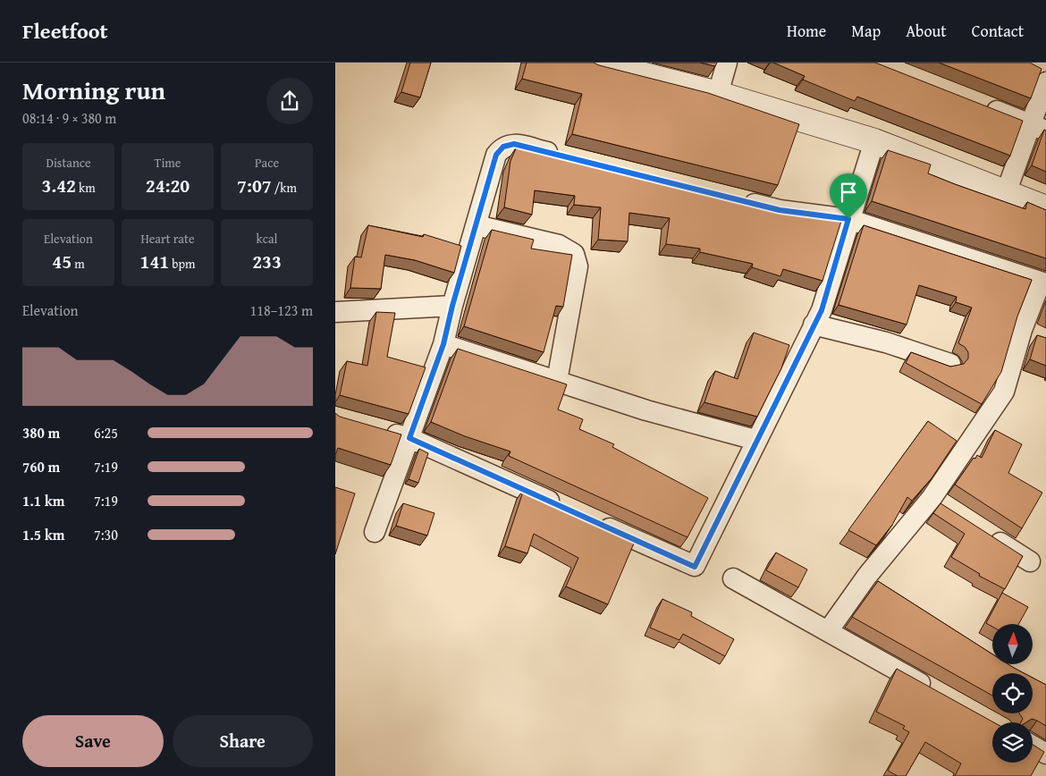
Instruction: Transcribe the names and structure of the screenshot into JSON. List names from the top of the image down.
{
  "north": "top",
  "page": {
    "header": "Fleetfoot",
    "nav": [
      "Home",
      "Map",
      "About",
      "Contact"
    ],
    "heading": ["Morning run", "08:14 · 9 × 380 m"],
    "stats": [
      ["Distance", "3.42 km"],
      ["Time", "24:20"],
      ["Pace", "7:07 /km"],
      ["Elevation", "45 m"],
      ["Heart rate", "141 bpm"],
      ["kcal", "233"]
    ],
    "chart": ["Elevation", "118–123 m"],
    "list": [
      {
        "name": "380 m",
        "note": "6:25"
      },
      {
        "name": "760 m",
        "note": "7:19"
      },
      {
        "name": "1.1 km",
        "note": "7:19"
      },
      {
        "name": "1.5 km",
        "note": "7:30"
      }
    ],
    "buttons": ["Save", "Share"]
  }
}
